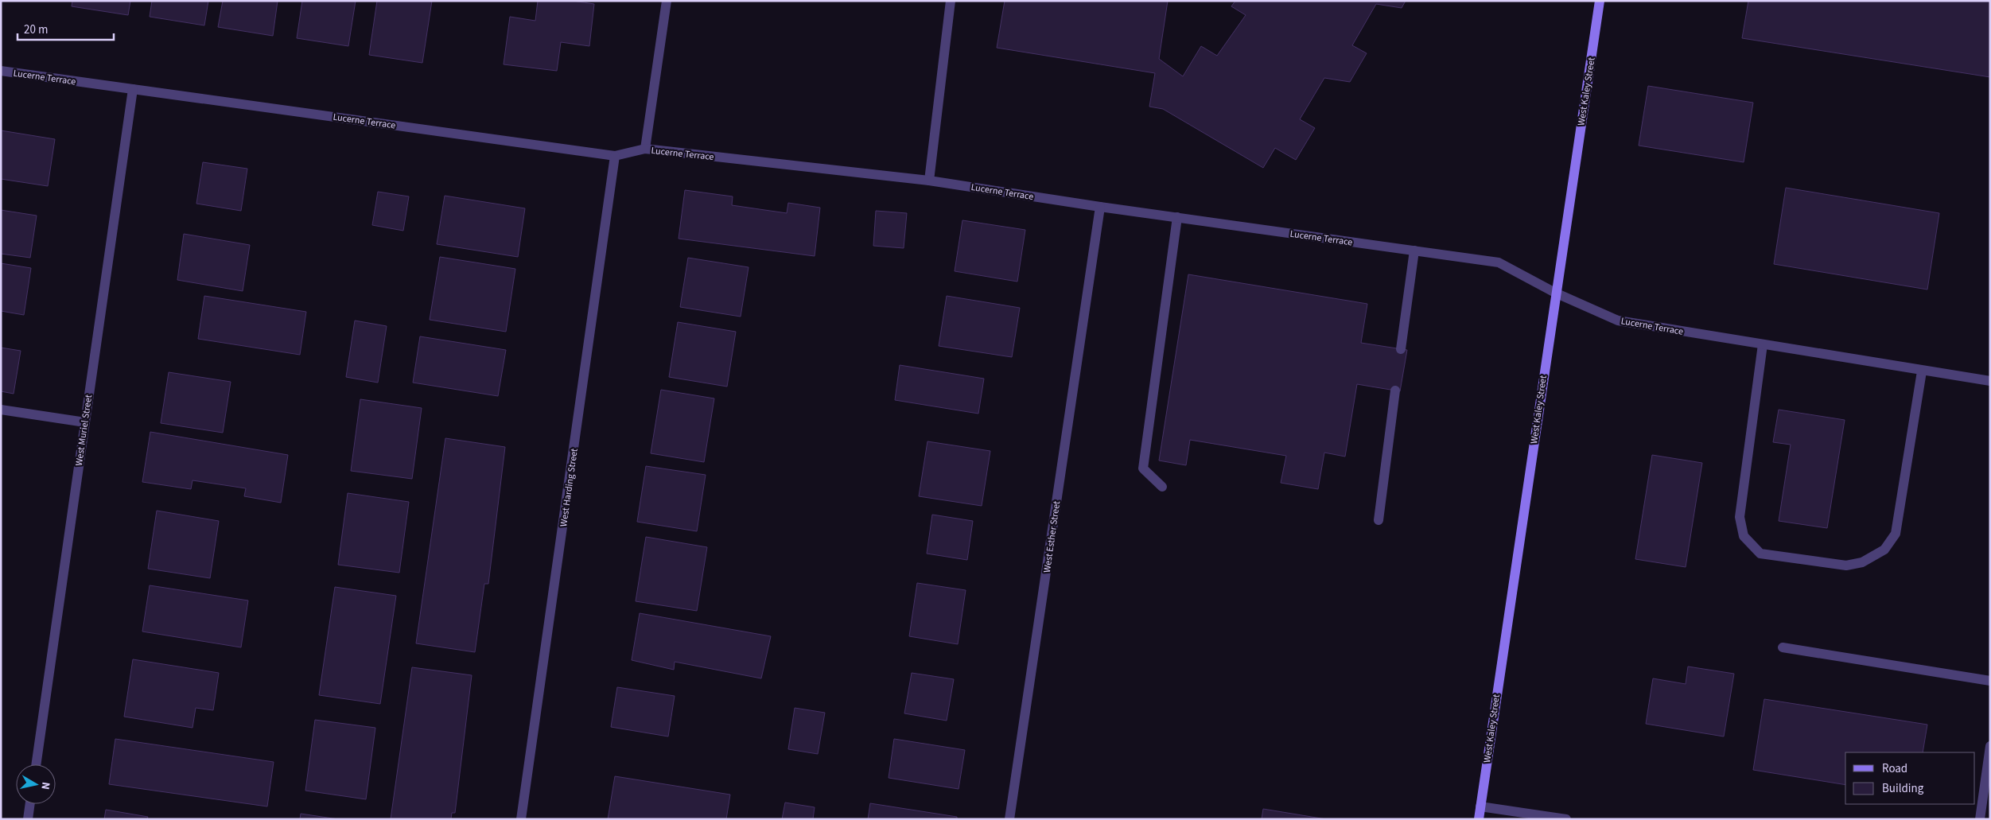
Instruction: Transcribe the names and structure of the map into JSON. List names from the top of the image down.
{
  "streets": {
    "street": [
      "Lucerne Terrace",
      "West Kaley Street",
      "West Muriel Street",
      "West Harding Street",
      "West Esther Street"
    ]
  },
  "crossings": [
    ["Lucerne Terrace", "West Kaley Street"],
    ["Lucerne Terrace", "West Muriel Street"],
    ["Lucerne Terrace", "West Harding Street"],
    ["Lucerne Terrace", "West Esther Street"]
  ],
  "legend": ["Road", "Building"],
  "scale_bar": "20 m",
  "north": "right"
}
